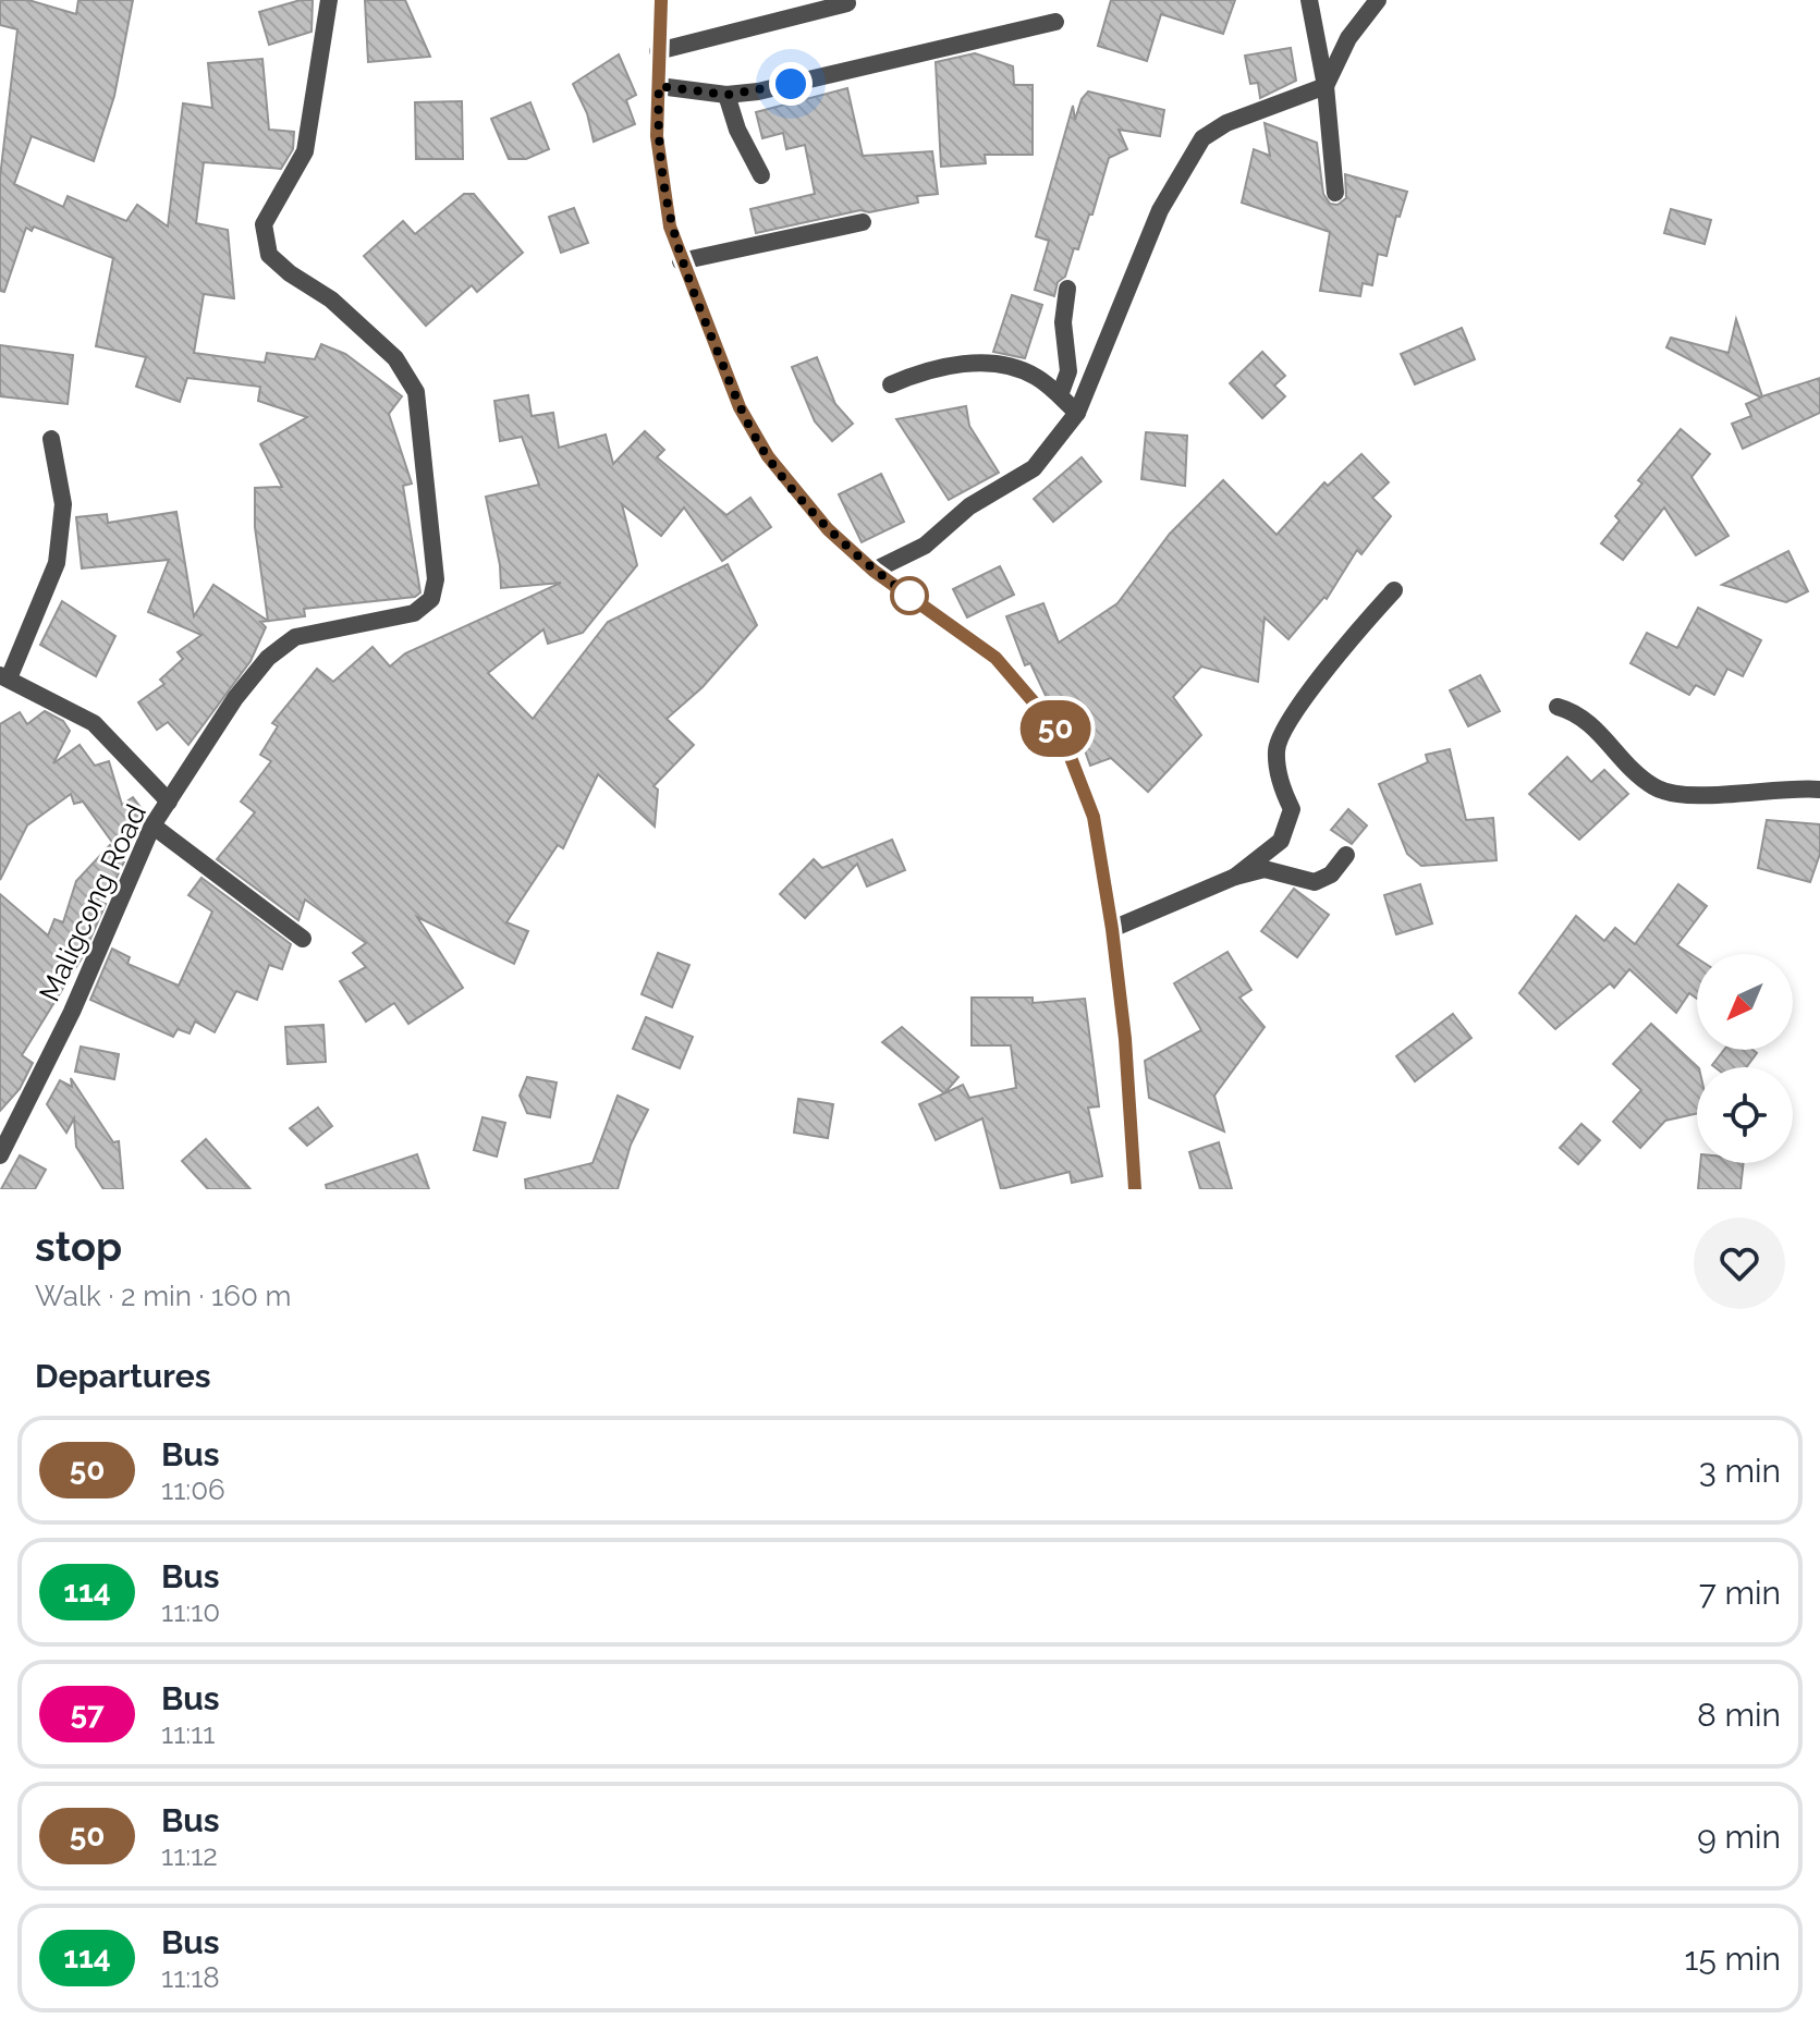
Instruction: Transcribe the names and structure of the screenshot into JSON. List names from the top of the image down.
{
  "streets": {
    "street": ["Maligcong Road"]
  },
  "lines": ["bus line 50"],
  "north": "bottom left",
  "page": {
    "on_map": "50",
    "heading": [
      ["stop", "Walk · 2 min · 160 m"],
      "Departures"
    ],
    "list": [
      {
        "mark": "50",
        "name": "Bus",
        "note": "11:06",
        "value": "3 min"
      },
      {
        "mark": "114",
        "name": "Bus",
        "note": "11:10",
        "value": "7 min"
      },
      {
        "mark": "57",
        "name": "Bus",
        "note": "11:11",
        "value": "8 min"
      },
      {
        "mark": "50",
        "name": "Bus",
        "note": "11:12",
        "value": "9 min"
      },
      {
        "mark": "114",
        "name": "Bus",
        "note": "11:18",
        "value": "15 min"
      }
    ]
  }
}
